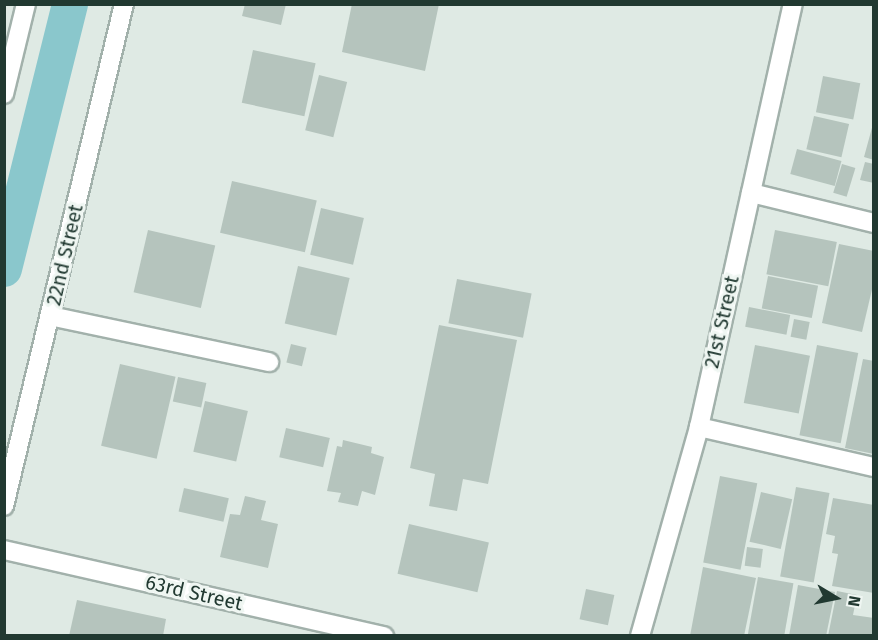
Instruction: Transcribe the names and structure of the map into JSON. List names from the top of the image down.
{
  "streets": {
    "street": ["22nd Street", "21st Street", "63rd Street"]
  },
  "north": "right"
}
